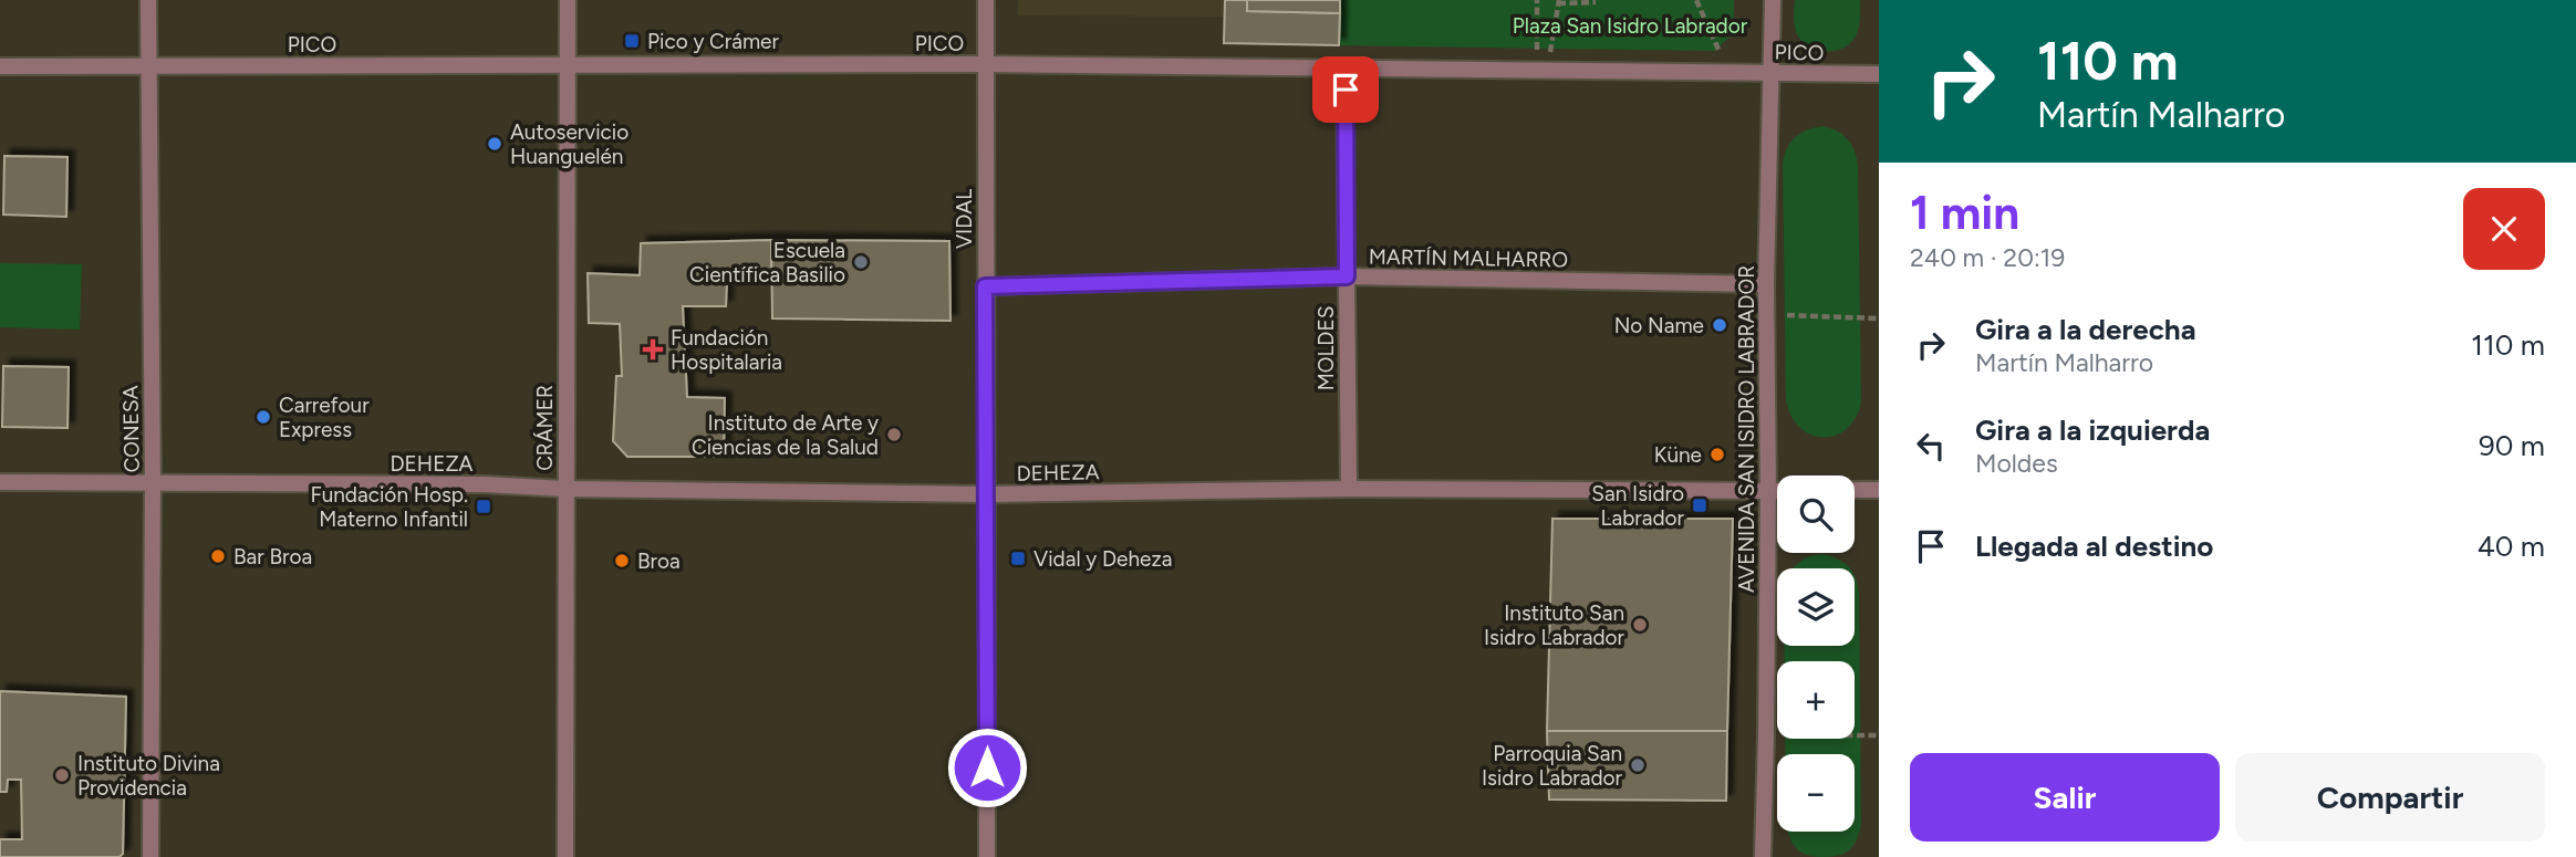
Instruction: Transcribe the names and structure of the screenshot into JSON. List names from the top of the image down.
{
  "streets": {
    "street": [
      "PICO",
      "VIDAL",
      "MARTÍN MALHARRO",
      "MOLDES",
      "CRÁMER",
      "CONESA",
      "AVENIDA SAN ISIDRO LABRADOR",
      "DEHEZA"
    ]
  },
  "crossings": [
    ["PICO", "VIDAL"],
    ["PICO", "MOLDES"],
    ["PICO", "CRÁMER"],
    ["PICO", "CONESA"],
    ["PICO", "AVENIDA SAN ISIDRO LABRADOR"],
    ["VIDAL", "MARTÍN MALHARRO"],
    ["VIDAL", "DEHEZA"],
    ["MARTÍN MALHARRO", "MOLDES"],
    ["MARTÍN MALHARRO", "AVENIDA SAN ISIDRO LABRADOR"],
    ["MOLDES", "DEHEZA"],
    ["CRÁMER", "DEHEZA"],
    ["CONESA", "DEHEZA"],
    ["AVENIDA SAN ISIDRO LABRADOR", "DEHEZA"]
  ],
  "parks": ["Plaza San Isidro Labrador"],
  "places": {
    "transit": [
      "Pico y Crámer",
      "San Isidro Labrador",
      "Fundación Hosp. Materno Infantil",
      "Vidal y Deheza"
    ],
    "other": [
      "Autoservicio Huanguelén",
      "Escuela Científica Basilio",
      "No Name",
      "Carrefour Express",
      "Instituto de Arte y Ciencias de la Salud",
      "Küne",
      "Bar Broa",
      "Broa",
      "Instituto San Isidro Labrador",
      "Parroquia San Isidro Labrador",
      "Instituto Divina Providencia"
    ],
    "health": ["Fundación Hospitalaria"]
  },
  "page": {
    "turn": ["110 m", "Martín Malharro"],
    "heading": ["1 min", "240 m · 20:19"],
    "list": [
      {
        "name": "Gira a la derecha",
        "note": "Martín Malharro",
        "value": "110 m"
      },
      {
        "name": "Gira a la izquierda",
        "note": "Moldes",
        "value": "90 m"
      },
      {
        "name": "Llegada al destino",
        "value": "40 m"
      }
    ],
    "map_buttons": ["+", "−"],
    "buttons": ["Salir", "Compartir"]
  }
}
